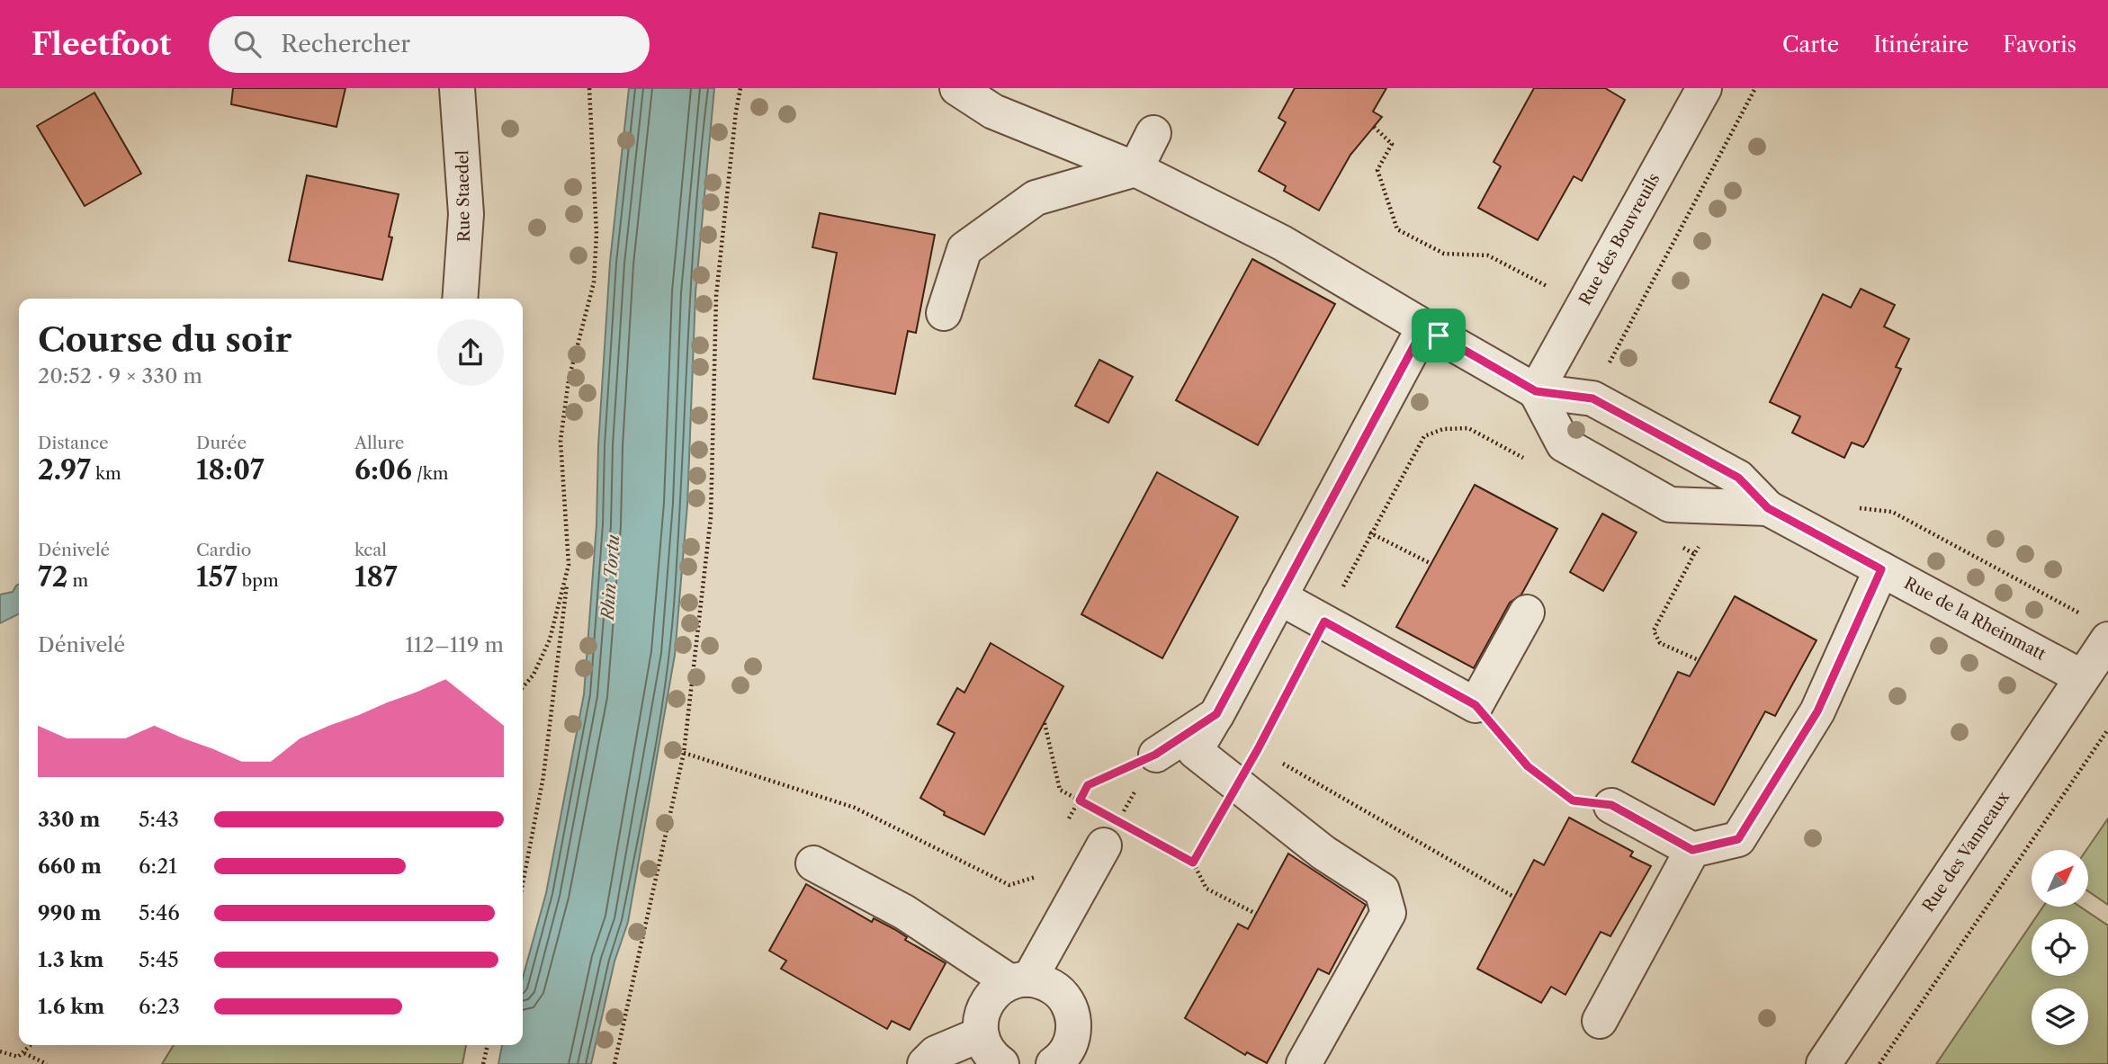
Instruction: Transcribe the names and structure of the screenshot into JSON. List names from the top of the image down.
{
  "streets": {
    "street": [
      "Rue Staedel",
      "Rue des Bouvreuils",
      "Rue de la Rheinmatt",
      "Rue des Vanneaux"
    ]
  },
  "crossings": [
    ["Rue des Bouvreuils", "Rue de la Rheinmatt"],
    ["Rue de la Rheinmatt", "Rue des Vanneaux"]
  ],
  "water": ["Rhin Tortu"],
  "north": "top right",
  "page": {
    "header": "Fleetfoot",
    "search": "Rechercher",
    "nav": ["Carte", "Itinéraire", "Favoris"],
    "heading": ["Course du soir", "20:52 · 9 × 330 m"],
    "stats": [
      ["Distance", "2.97 km"],
      ["Durée", "18:07"],
      ["Allure", "6:06 /km"],
      ["Dénivelé", "72 m"],
      ["Cardio", "157 bpm"],
      ["kcal", "187"]
    ],
    "chart": ["Dénivelé", "112–119 m"],
    "list": [
      {
        "name": "330 m",
        "note": "5:43"
      },
      {
        "name": "660 m",
        "note": "6:21"
      },
      {
        "name": "990 m",
        "note": "5:46"
      },
      {
        "name": "1.3 km",
        "note": "5:45"
      },
      {
        "name": "1.6 km",
        "note": "6:23"
      }
    ]
  }
}
